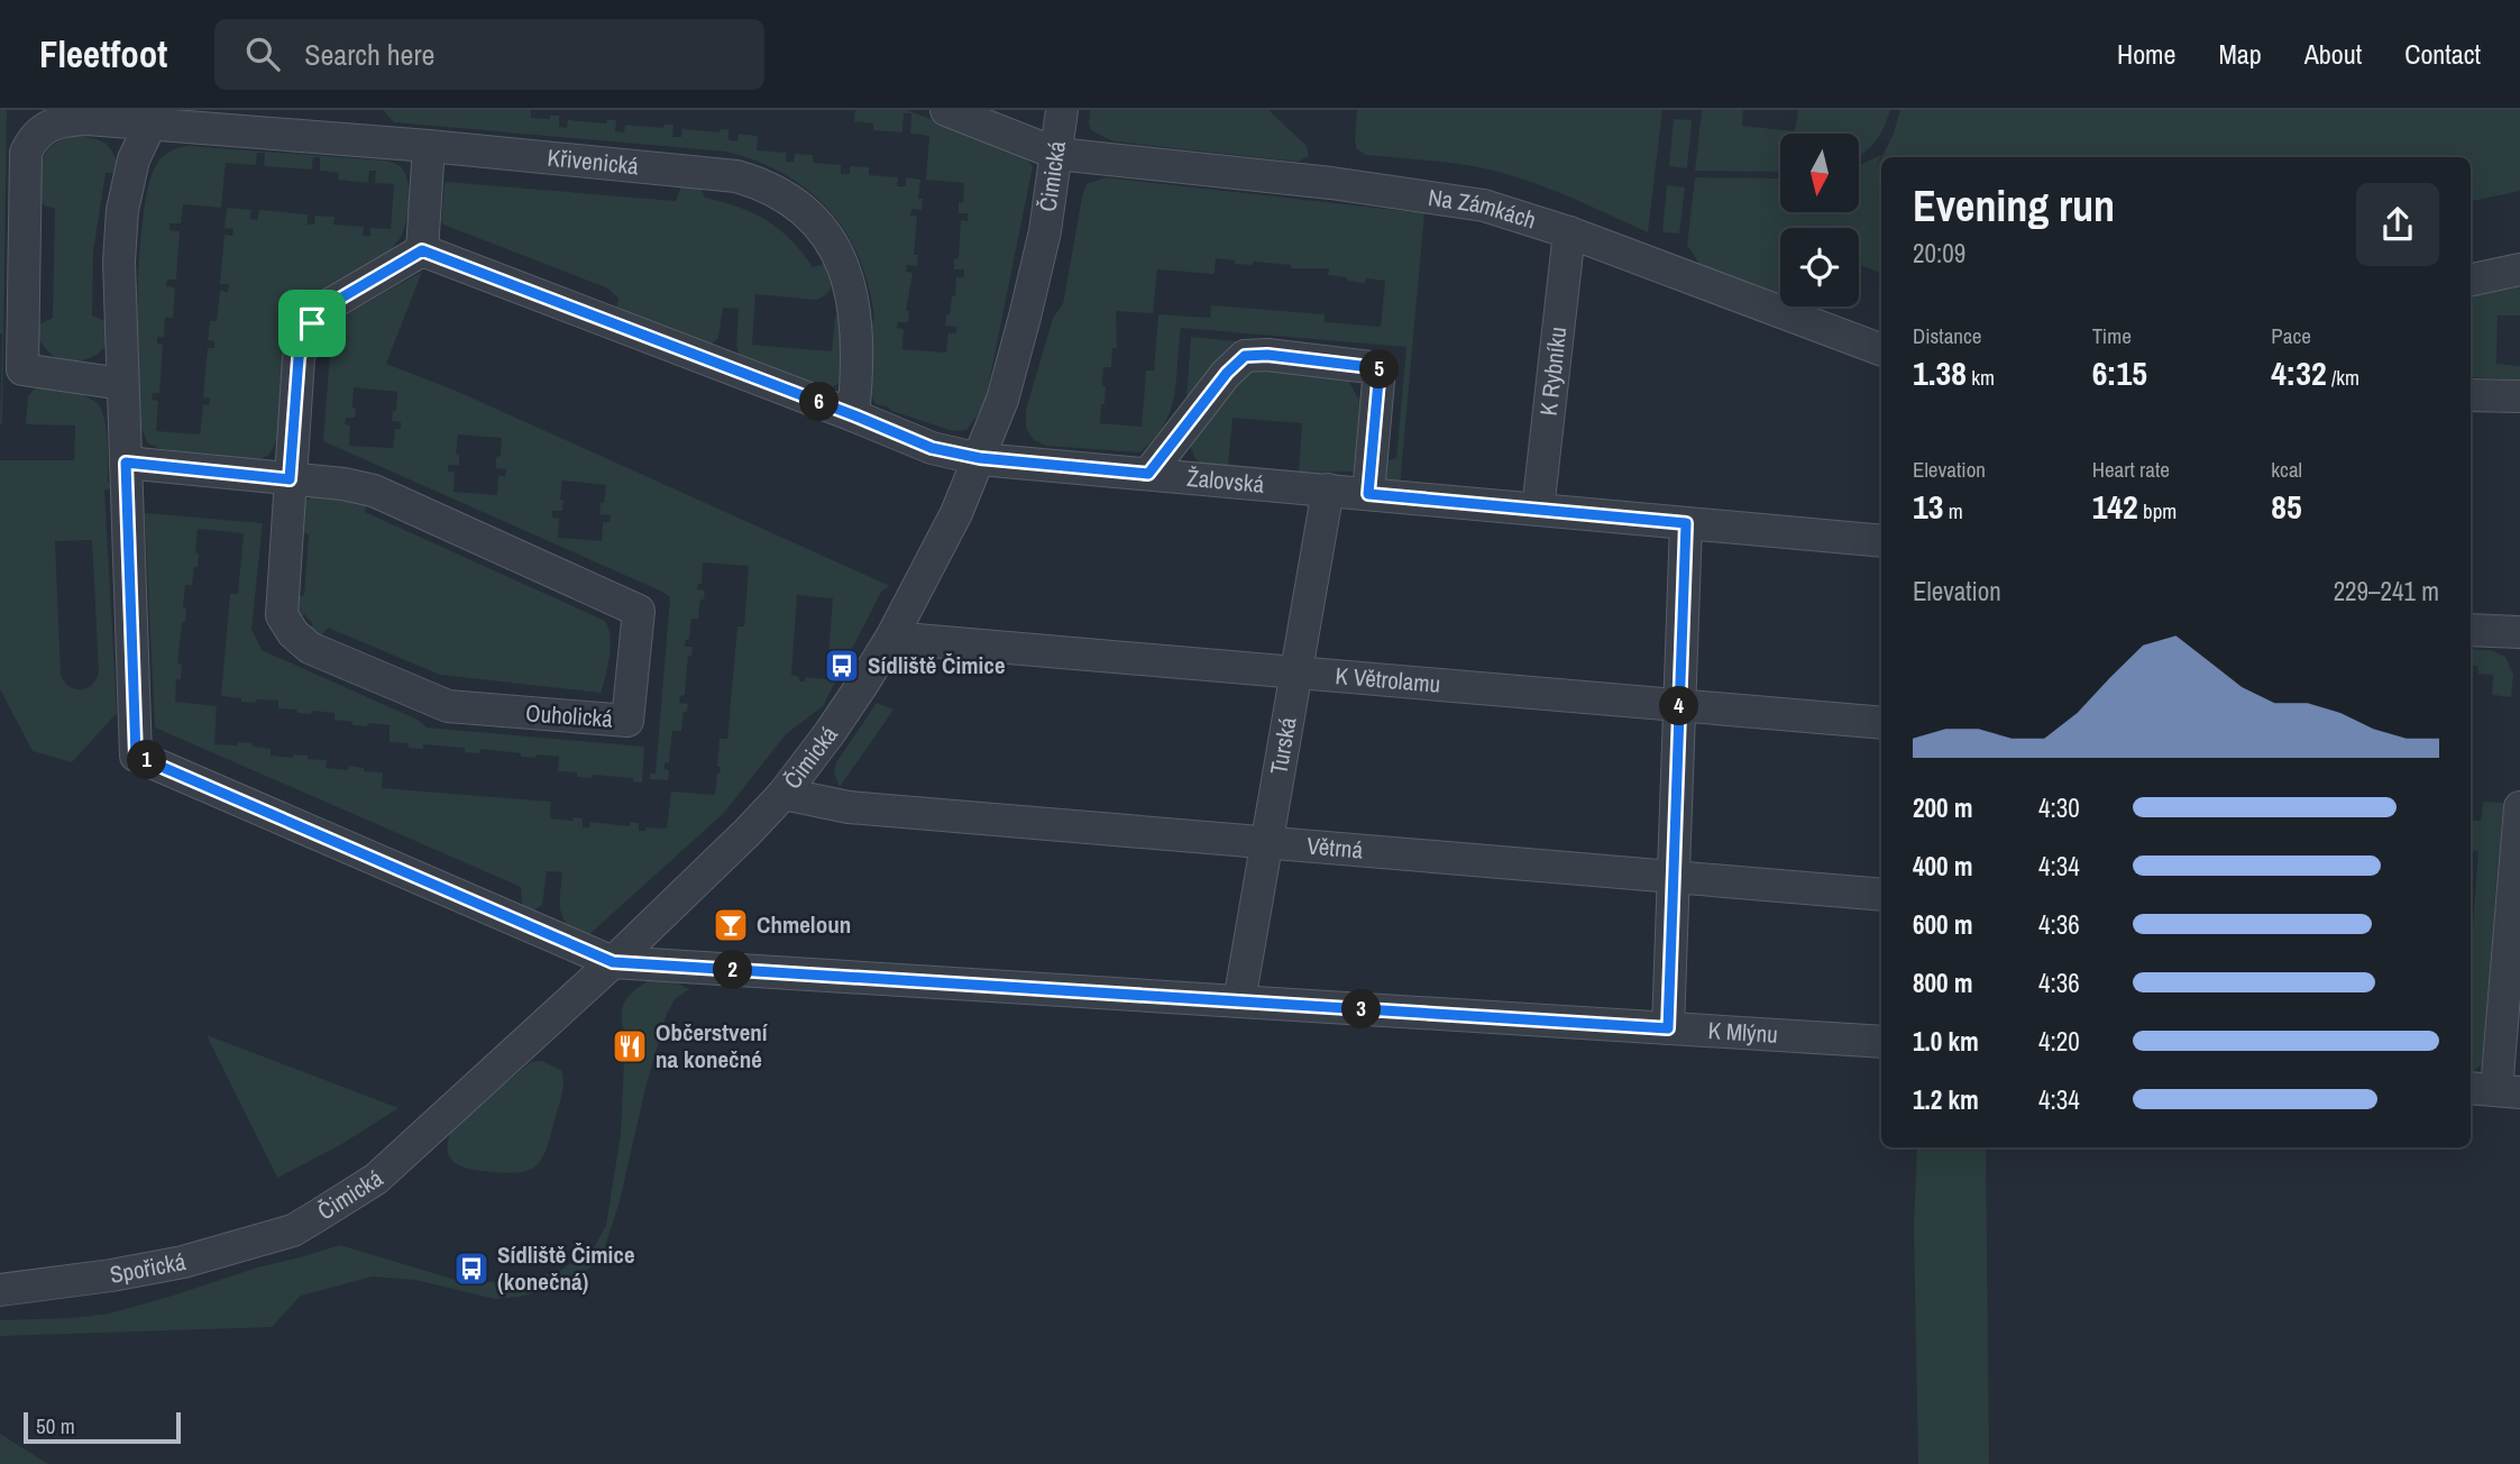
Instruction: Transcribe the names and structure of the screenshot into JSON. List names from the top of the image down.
{
  "streets": {
    "street": [
      "Křivenická",
      "Čimická",
      "Na Zámkách",
      "K Rybníku",
      "Žalovská",
      "K Větrolamu",
      "Ouholická",
      "Turská",
      "Větrná",
      "K Mlýnu",
      "Spořická"
    ]
  },
  "crossings": [
    ["Křivenická", "Žalovská"],
    ["Čimická", "Na Zámkách"],
    ["Čimická", "Žalovská"],
    ["Čimická", "K Větrolamu"],
    ["Čimická", "Větrná"],
    ["Čimická", "K Mlýnu"],
    ["Čimická", "Spořická"],
    ["Na Zámkách", "K Rybníku"],
    ["K Rybníku", "Žalovská"],
    ["Žalovská", "Turská"],
    ["K Větrolamu", "Turská"],
    ["Turská", "Větrná"],
    ["Turská", "K Mlýnu"]
  ],
  "places": {
    "bus stop": ["Sídliště Čimice", "Sídliště Čimice (konečná)"],
    "bar": ["Chmeloun"],
    "restaurant": ["Občerstvení na konečné"]
  },
  "scale_bar": "50 m",
  "north": "bottom",
  "page": {
    "header": "Fleetfoot",
    "search": "Search here",
    "nav": [
      "Home",
      "Map",
      "About",
      "Contact"
    ],
    "heading": ["Evening run", "20:09"],
    "stats": [
      ["Distance", "1.38 km"],
      ["Time", "6:15"],
      ["Pace", "4:32 /km"],
      ["Elevation", "13 m"],
      ["Heart rate", "142 bpm"],
      ["kcal", "85"]
    ],
    "pins": [
      "5",
      "6",
      "4",
      "1",
      "2",
      "3"
    ],
    "chart": ["Elevation", "229–241 m"],
    "list": [
      {
        "name": "200 m",
        "note": "4:30"
      },
      {
        "name": "400 m",
        "note": "4:34"
      },
      {
        "name": "600 m",
        "note": "4:36"
      },
      {
        "name": "800 m",
        "note": "4:36"
      },
      {
        "name": "1.0 km",
        "note": "4:20"
      },
      {
        "name": "1.2 km",
        "note": "4:34"
      }
    ],
    "scale": "50 m"
  }
}
